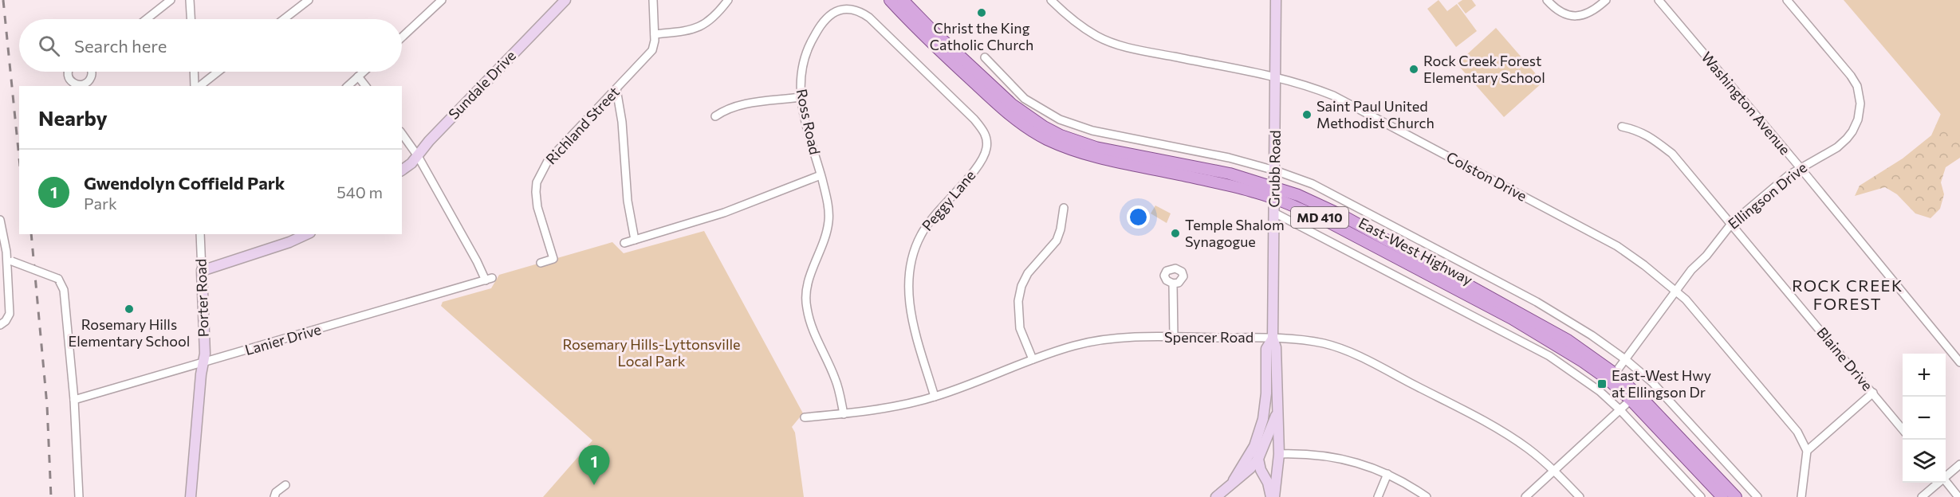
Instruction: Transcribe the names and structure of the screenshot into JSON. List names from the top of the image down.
{
  "streets": {
    "main road": ["MD 410", "East-West Highway"],
    "street": [
      "Sundale Drive",
      "Washington Avenue",
      "Ross Road",
      "Richland Street",
      "Grubb Road",
      "Colston Drive",
      "Ellingson Drive",
      "Peggy Lane",
      "Porter Road",
      "Spencer Road",
      "Lanier Drive",
      "Blaine Drive"
    ]
  },
  "crossings": [
    ["Sundale Drive", "Lanier Drive"],
    ["Washington Avenue", "Ellingson Drive"],
    ["Ross Road", "Peggy Lane"],
    ["Ross Road", "Spencer Road"],
    ["Grubb Road", "Colston Drive"],
    ["Grubb Road", "East-West Highway"],
    ["Grubb Road", "Spencer Road"],
    ["Colston Drive", "Ellingson Drive"],
    ["Ellingson Drive", "East-West Highway"],
    ["Ellingson Drive", "Blaine Drive"],
    ["Peggy Lane", "Spencer Road"],
    ["Porter Road", "Lanier Drive"]
  ],
  "districts": ["ROCK CREEK FOREST"],
  "parks": ["Rosemary Hills-Lyttonsville Local Park"],
  "places": {
    "other": [
      "Christ the King Catholic Church",
      "Rock Creek Forest Elementary School",
      "Saint Paul United Methodist Church",
      "Temple Shalom Synagogue",
      "Rosemary Hills Elementary School"
    ],
    "transit": ["East-West Hwy at Ellingson Dr"]
  },
  "page": {
    "search": "Search here",
    "heading": "Nearby",
    "list": [
      {
        "mark": "1",
        "name": "Gwendolyn Coffield Park",
        "note": "Park",
        "value": "540 m"
      }
    ],
    "map_buttons": ["+", "−"],
    "pins": "1"
  }
}
